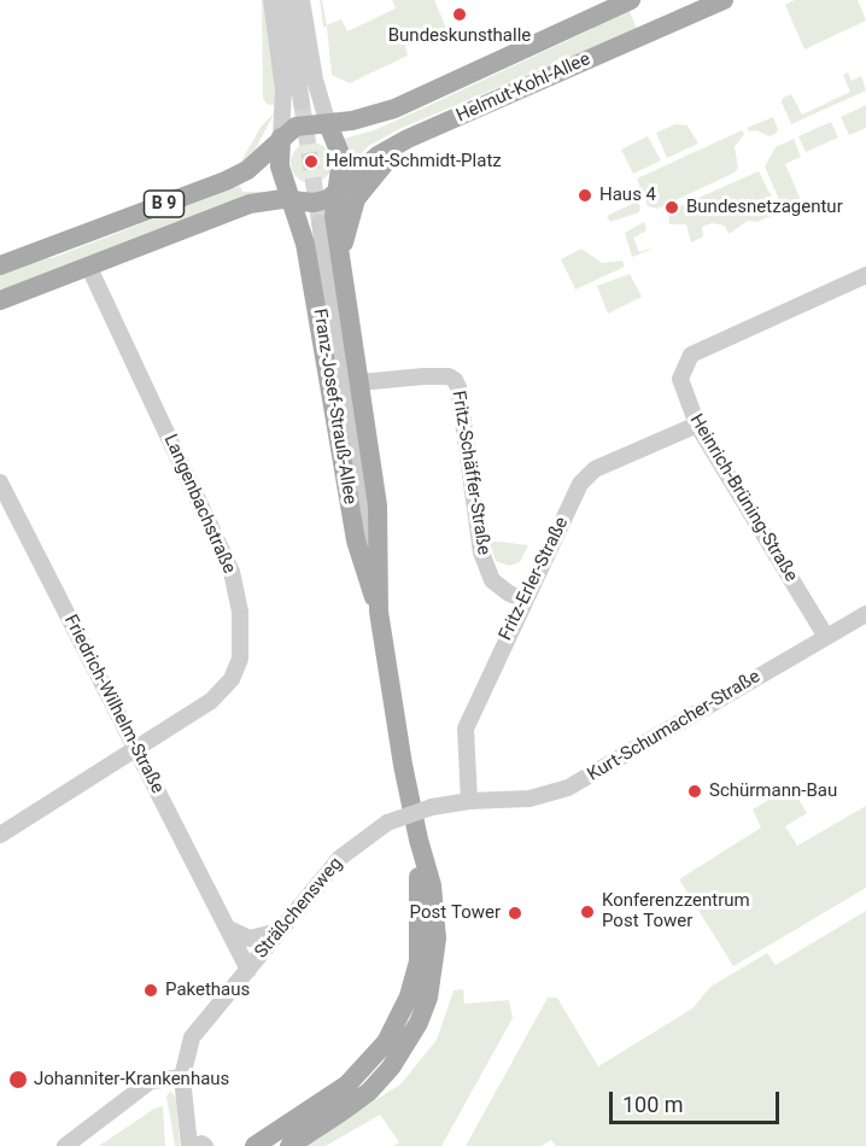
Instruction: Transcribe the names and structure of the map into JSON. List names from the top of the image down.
{
  "streets": {
    "main road": ["Helmut-Kohl-Allee", "B 9", "Franz-Josef-Strauß-Allee"],
    "street": [
      "Fritz-Schäffer-Straße",
      "Heinrich-Brüning-Straße",
      "Langenbachstraße",
      "Fritz-Erler-Straße",
      "Friedrich-Wilhelm-Straße",
      "Kurt-Schumacher-Straße",
      "Sträßchensweg"
    ]
  },
  "crossings": [
    ["Helmut-Kohl-Allee", "B 9"],
    ["Helmut-Kohl-Allee", "Franz-Josef-Strauß-Allee"],
    ["B 9", "Franz-Josef-Strauß-Allee"],
    ["B 9", "Langenbachstraße"],
    ["Franz-Josef-Strauß-Allee", "Fritz-Schäffer-Straße"],
    ["Fritz-Schäffer-Straße", "Fritz-Erler-Straße"],
    ["Heinrich-Brüning-Straße", "Fritz-Erler-Straße"],
    ["Heinrich-Brüning-Straße", "Kurt-Schumacher-Straße"],
    ["Langenbachstraße", "Friedrich-Wilhelm-Straße"],
    ["Fritz-Erler-Straße", "Kurt-Schumacher-Straße"],
    ["Fritz-Erler-Straße", "Sträßchensweg"],
    ["Friedrich-Wilhelm-Straße", "Sträßchensweg"],
    ["Kurt-Schumacher-Straße", "Sträßchensweg"]
  ],
  "places": [
    "Bundeskunsthalle",
    "Helmut-Schmidt-Platz",
    "Haus 4",
    "Bundesnetzagentur",
    "Schürmann-Bau",
    "Konferenzzentrum Post Tower",
    "Post Tower",
    "Pakethaus",
    "Johanniter-Krankenhaus"
  ],
  "scale_bar": "100 m"
}
